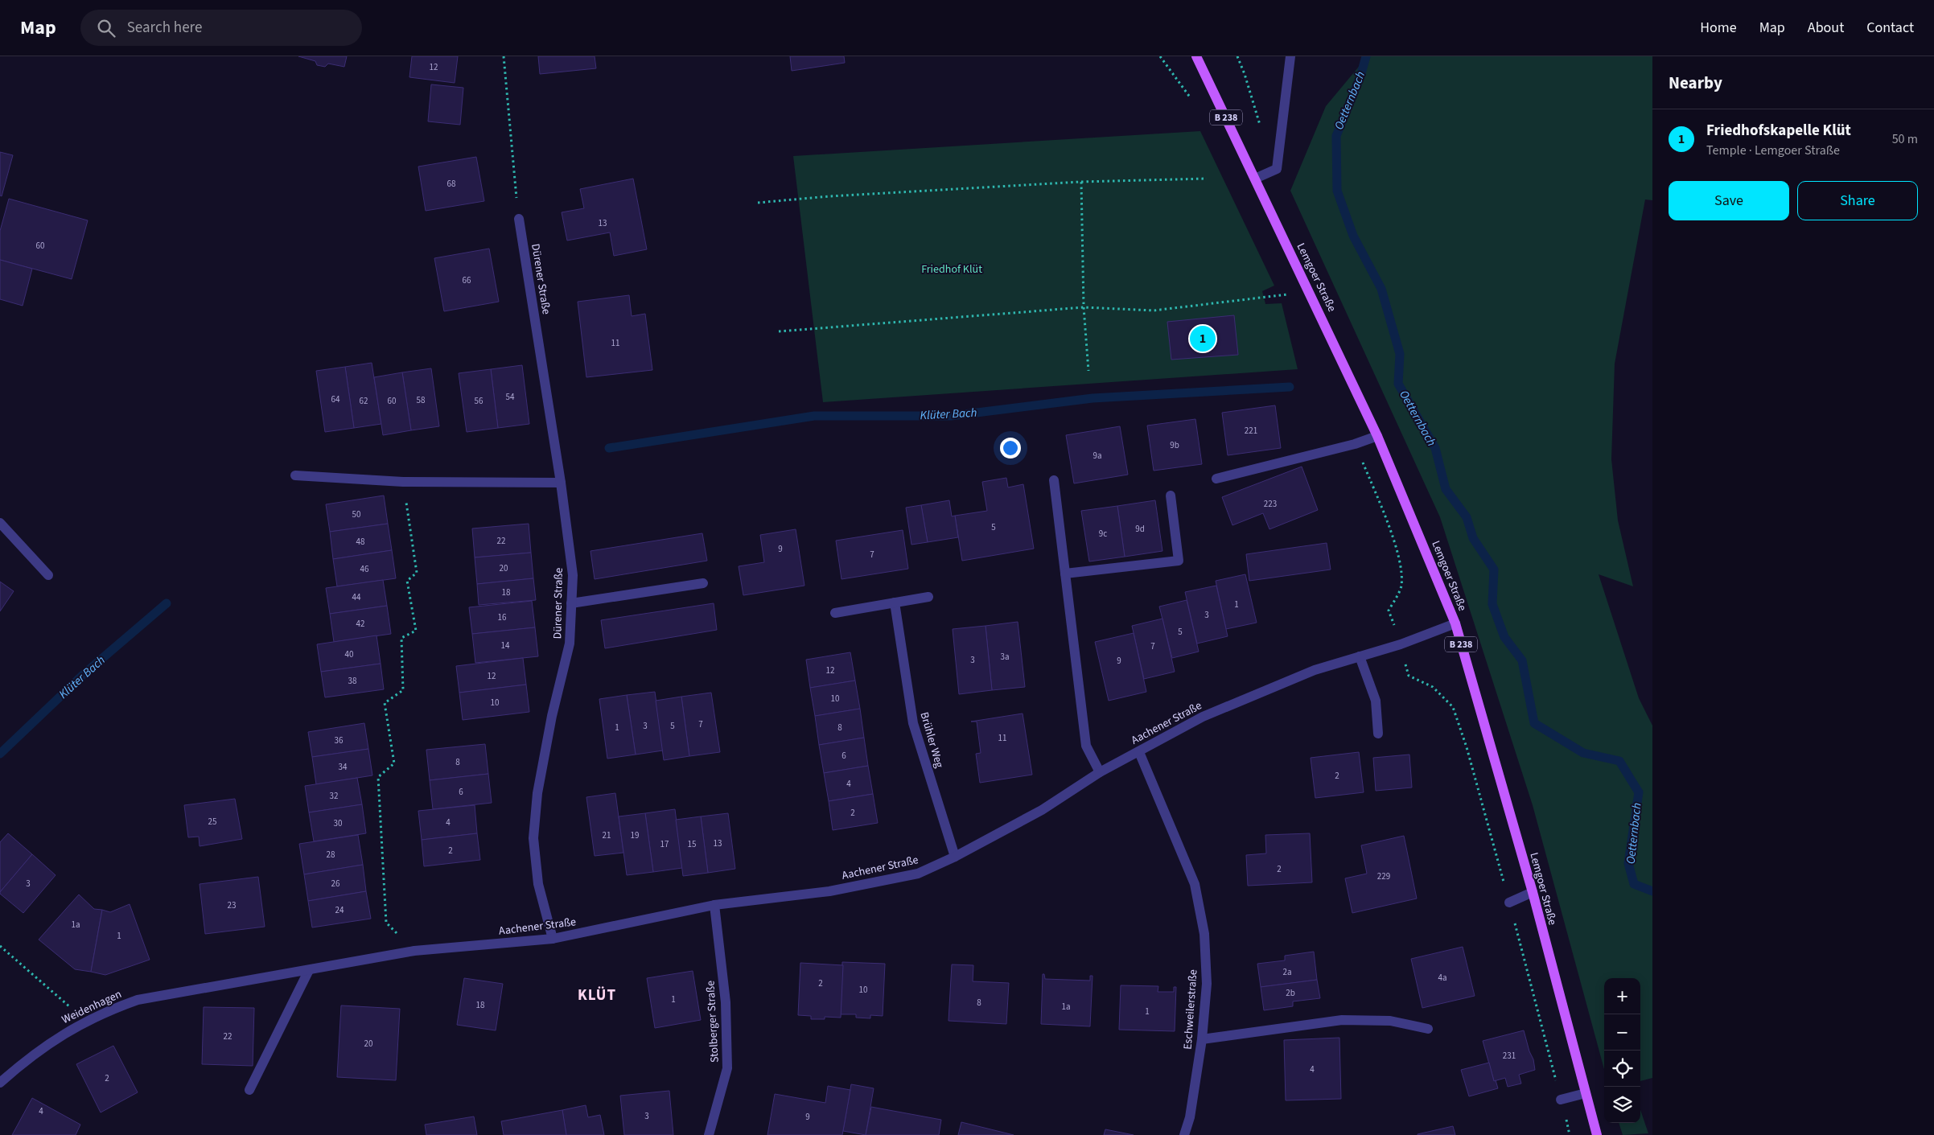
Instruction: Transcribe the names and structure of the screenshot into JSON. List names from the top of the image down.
{
  "streets": {
    "main road": ["B 238", "Lemgoer Straße"],
    "street": [
      "Dürener Straße",
      "Aachener Straße",
      "Brühler Weg",
      "Weidenhagen",
      "Eschweilerstraße",
      "Stolberger Straße"
    ]
  },
  "crossings": [
    ["Lemgoer Straße", "Aachener Straße"],
    ["Dürener Straße", "Aachener Straße"],
    ["Aachener Straße", "Brühler Weg"],
    ["Aachener Straße", "Weidenhagen"],
    ["Aachener Straße", "Eschweilerstraße"],
    ["Aachener Straße", "Stolberger Straße"]
  ],
  "districts": ["KLÜT"],
  "water": ["Oetternbach", "Klüter Bach"],
  "parks": ["Friedhof Klüt"],
  "house_numbers": [
    "12",
    "68",
    "13",
    "60",
    "66",
    "11",
    "54",
    "64",
    "58",
    "62",
    "60",
    "56",
    "221",
    "9b",
    "9a",
    "223",
    "50",
    "5",
    "9d",
    "9c",
    "22",
    "48",
    "9",
    "7",
    "20",
    "46",
    "18",
    "44",
    "1",
    "3",
    "16",
    "42",
    "5",
    "14",
    "7",
    "40",
    "3a",
    "3",
    "9",
    "12",
    "12",
    "38",
    "10",
    "10",
    "7",
    "3",
    "5",
    "1",
    "8",
    "11",
    "36",
    "6",
    "8",
    "34",
    "2",
    "4",
    "6",
    "32",
    "2",
    "25",
    "4",
    "30",
    "21",
    "19",
    "13",
    "17",
    "15",
    "2",
    "28",
    "2",
    "229",
    "3",
    "26",
    "23",
    "24",
    "1a",
    "1",
    "2a",
    "4a",
    "2",
    "10",
    "2b",
    "1",
    "8",
    "18",
    "1a",
    "1",
    "22",
    "20",
    "231",
    "4",
    "2",
    "4",
    "3",
    "9"
  ],
  "page": {
    "header": "Map",
    "search": "Search here",
    "nav": [
      "Home",
      "Map",
      "About",
      "Contact"
    ],
    "heading": "Nearby",
    "list": [
      {
        "mark": "1",
        "name": "Friedhofskapelle Klüt",
        "note": "Temple · Lemgoer Straße",
        "value": "50 m"
      }
    ],
    "buttons": ["Save", "Share"],
    "pins": "1",
    "map_buttons": ["+", "−"]
  }
}
